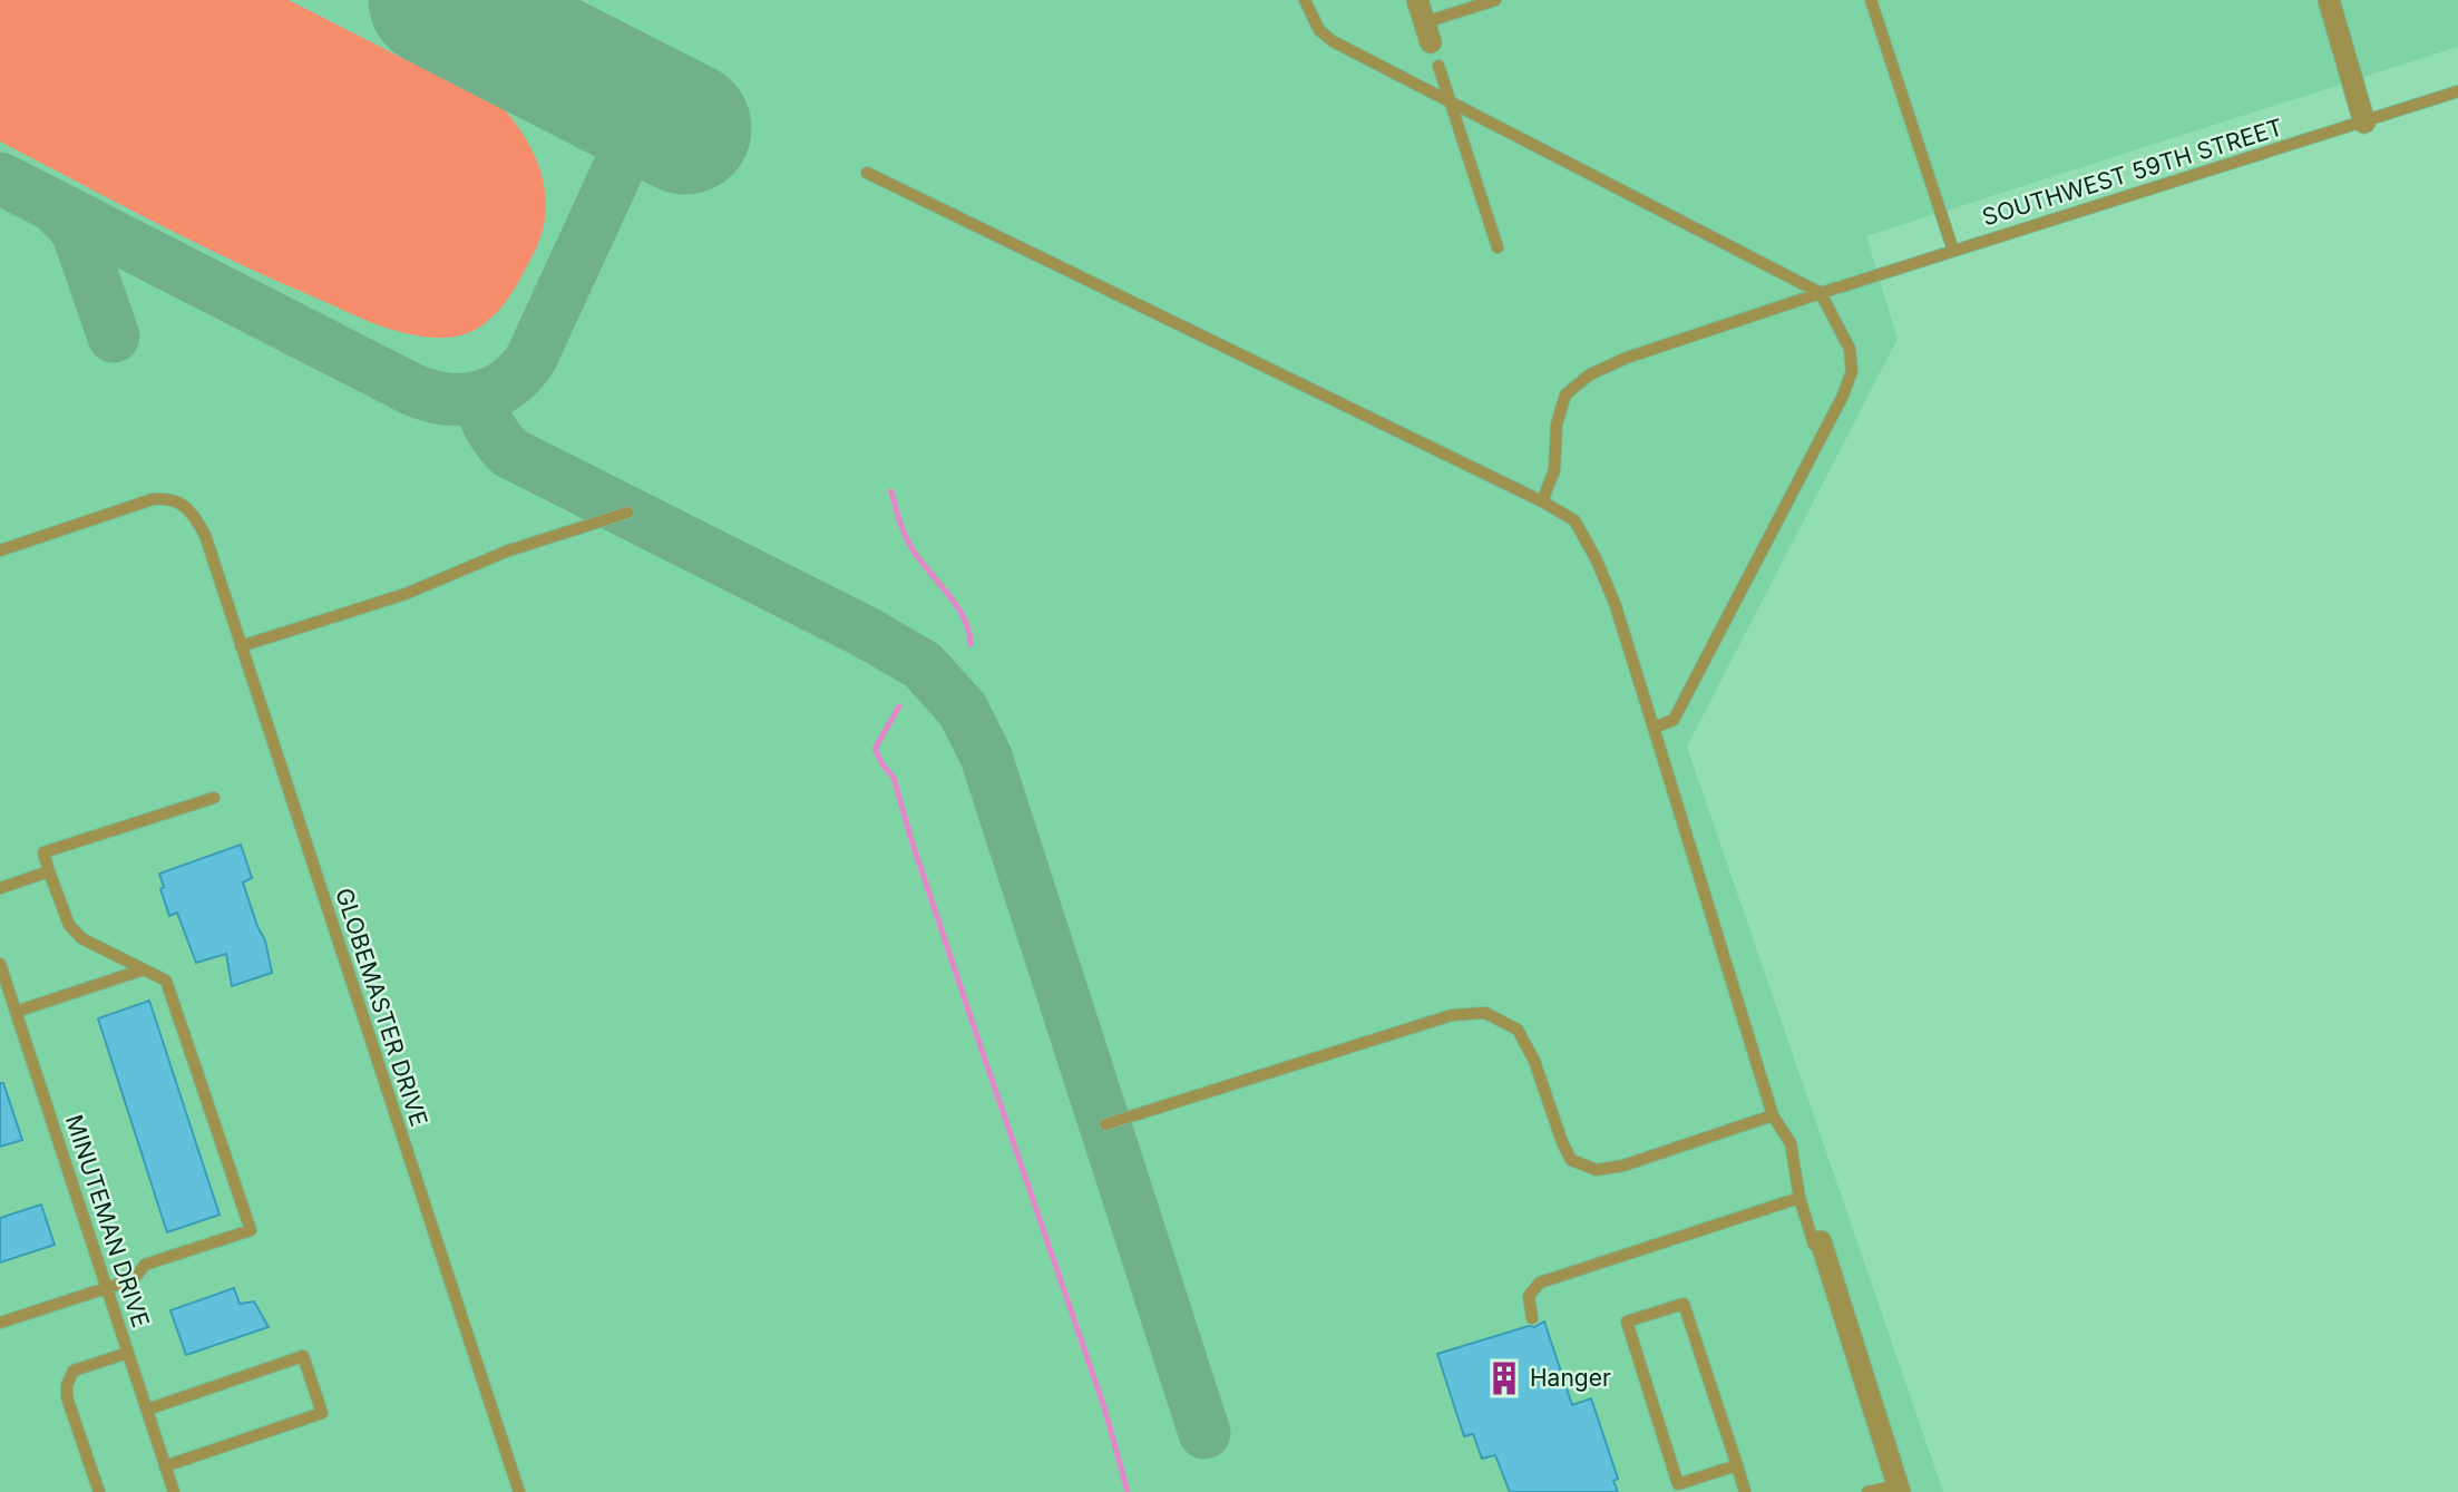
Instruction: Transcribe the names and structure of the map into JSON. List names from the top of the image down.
{
  "streets": {
    "lane": ["SOUTHWEST 59TH STREET", "GLOBEMASTER DRIVE", "MINUTEMAN DRIVE"]
  },
  "places": {
    "building": ["Hanger"]
  }
}
